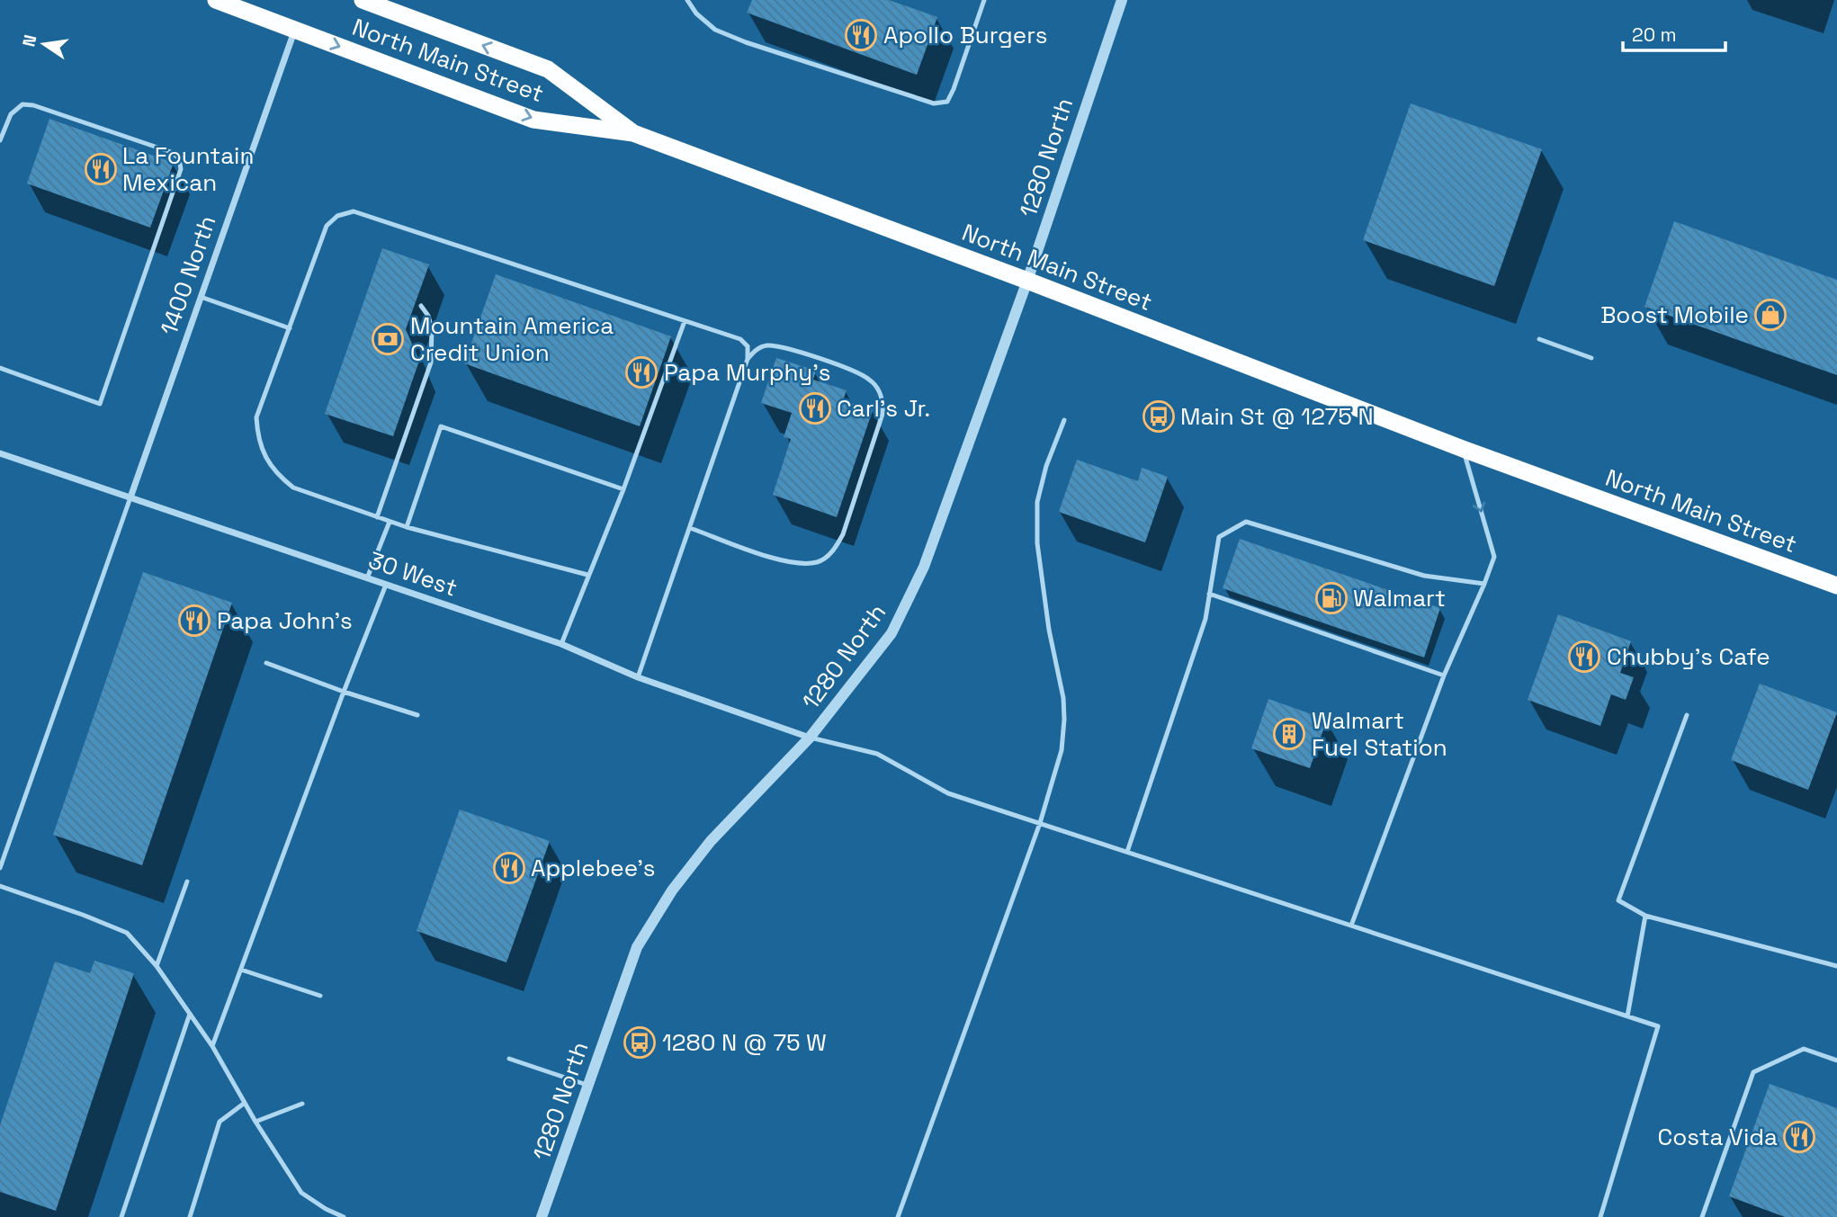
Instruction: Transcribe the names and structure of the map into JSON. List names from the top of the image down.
{
  "streets": {
    "highway": ["North Main Street"],
    "street": ["1280 North", "1400 North", "30 West"]
  },
  "crossings": [
    ["North Main Street", "1280 North"],
    ["North Main Street", "1400 North"],
    ["1280 North", "30 West"],
    ["1400 North", "30 West"]
  ],
  "places": {
    "restaurant": [
      "Apollo Burgers",
      "La Fountain Mexican",
      "Papa Murphy's",
      "Carl's Jr.",
      "Papa John's",
      "Chubby's Cafe",
      "Applebee's",
      "Costa Vida"
    ],
    "shop": ["Boost Mobile"],
    "bank": ["Mountain America Credit Union"],
    "bus stop": ["Main St @ 1275 N", "1280 N @ 75 W"],
    "fuel station": ["Walmart"],
    "building": ["Walmart Fuel Station"]
  },
  "scale_bar": "20 m",
  "north": "left"
}
